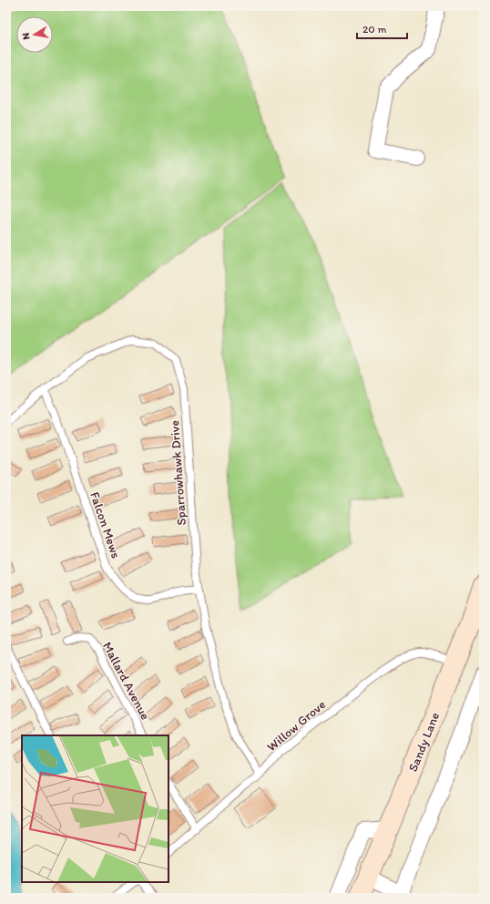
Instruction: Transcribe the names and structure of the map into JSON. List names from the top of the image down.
{
  "streets": {
    "main road": ["Sandy Lane"],
    "lane": [
      "Sparrowhawk Drive",
      "Falcon Mews",
      "Mallard Avenue",
      "Willow Grove"
    ]
  },
  "crossings": [
    ["Sparrowhawk Drive", "Falcon Mews"],
    ["Sparrowhawk Drive", "Willow Grove"],
    ["Willow Grove", "Sandy Lane"]
  ],
  "scale_bar": "20 m",
  "north": "left"
}
